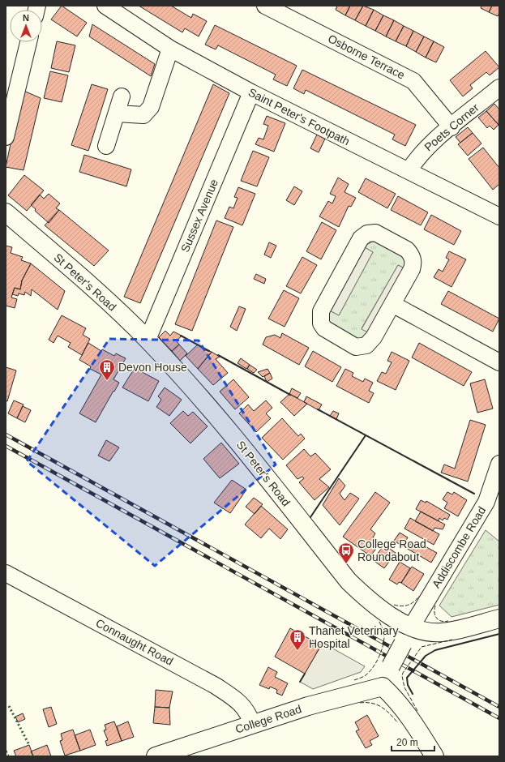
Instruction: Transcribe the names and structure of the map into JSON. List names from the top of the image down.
{
  "streets": {
    "main road": ["St Peter's Road", "College Road"],
    "street": [
      "Osborne Terrace",
      "Saint Peter's Footpath",
      "Poets Corner",
      "Sussex Avenue",
      "Addiscombe Road",
      "Connaught Road"
    ]
  },
  "crossings": [
    ["Osborne Terrace", "Poets Corner"],
    ["Saint Peter's Footpath", "Poets Corner"],
    ["Saint Peter's Footpath", "Sussex Avenue"],
    ["Sussex Avenue", "St Peter's Road"],
    ["St Peter's Road", "Addiscombe Road"],
    ["Connaught Road", "College Road"]
  ],
  "places": {
    "building": ["Devon House", "Thanet Veterinary Hospital"],
    "bus stop": ["College Road Roundabout"]
  },
  "scale_bar": "20 m",
  "north": "top"
}
